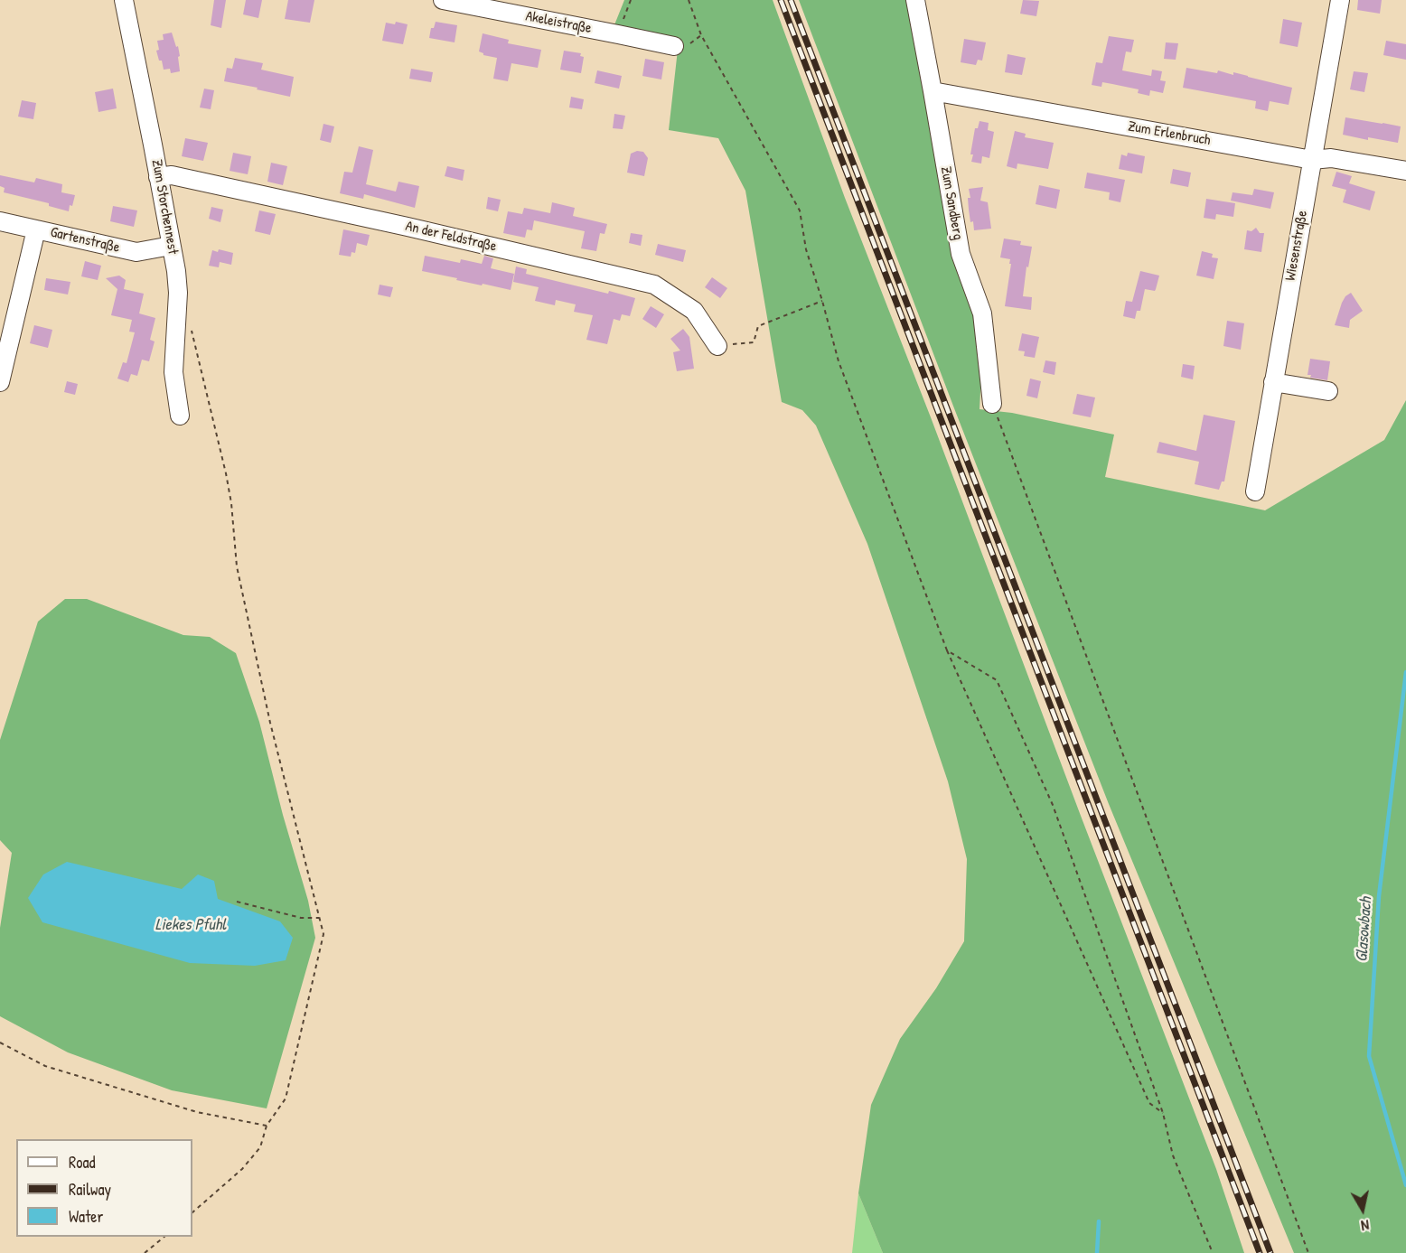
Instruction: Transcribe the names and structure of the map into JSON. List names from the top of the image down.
{
  "streets": {
    "street": [
      "Akeleistraße",
      "Zum Erlenbruch",
      "Zum Sandberg",
      "Zum Storchennest",
      "An der Feldstraße",
      "Gartenstraße",
      "Wiesenstraße"
    ]
  },
  "crossings": [
    ["Zum Erlenbruch", "Zum Sandberg"],
    ["Zum Erlenbruch", "Wiesenstraße"],
    ["Zum Storchennest", "An der Feldstraße"],
    ["Zum Storchennest", "Gartenstraße"]
  ],
  "water": ["Liekes Pfuhl", "Glasowbach"],
  "legend": ["Road", "Railway", "Water"],
  "north": "bottom"
}
